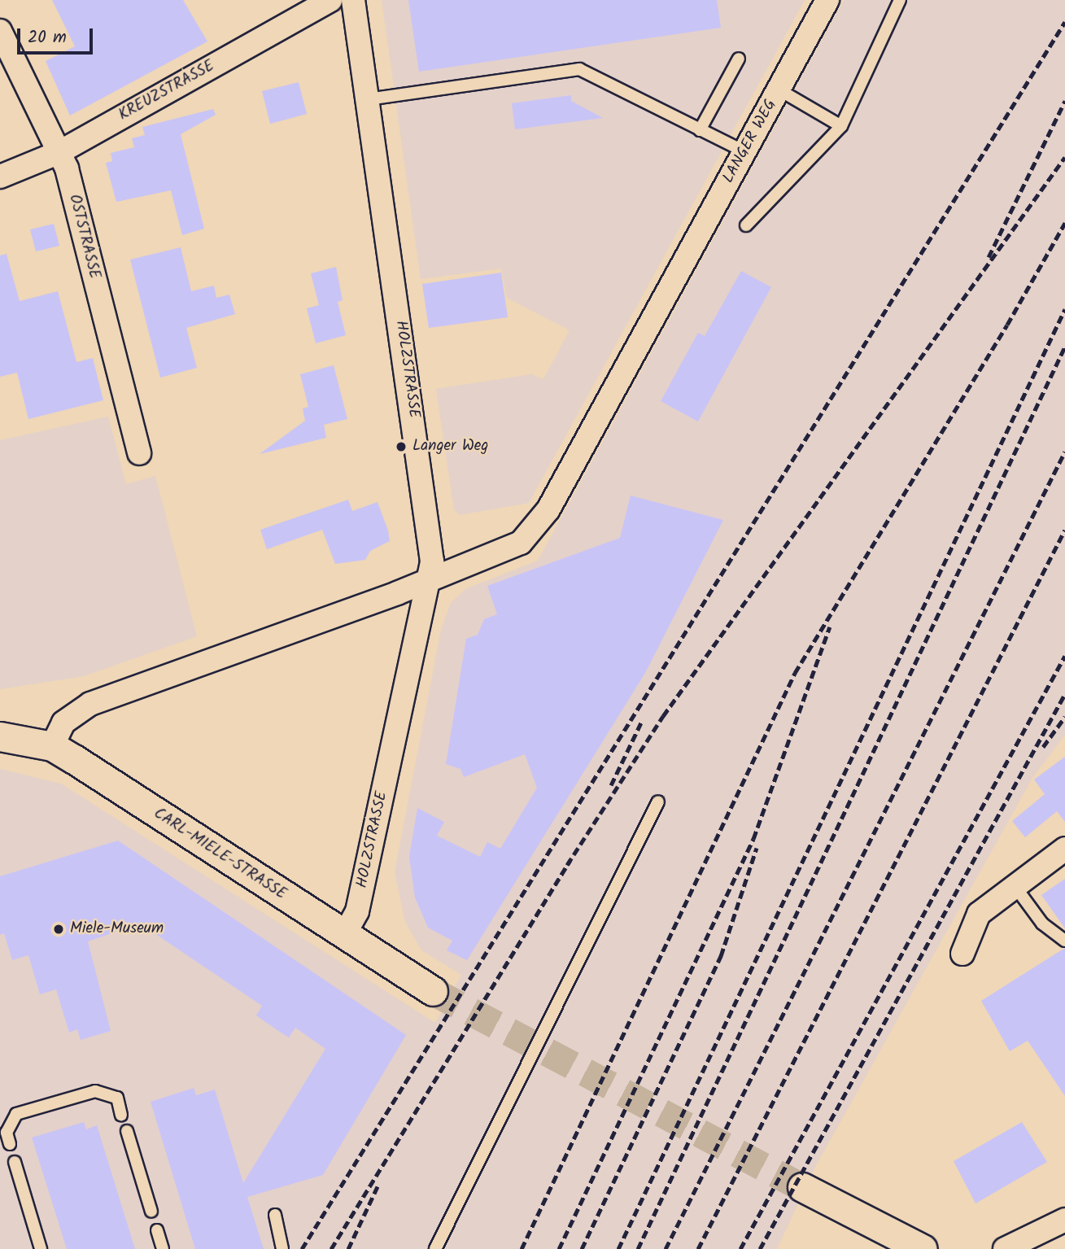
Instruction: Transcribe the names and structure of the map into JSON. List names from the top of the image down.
{
  "streets": {
    "street": [
      "KREUZSTRASSE",
      "LANGER WEG",
      "OSTSTRASSE",
      "HOLZSTRASSE",
      "CARL-MIELE-STRASSE"
    ]
  },
  "crossings": [
    ["KREUZSTRASSE", "OSTSTRASSE"],
    ["LANGER WEG", "HOLZSTRASSE"],
    ["LANGER WEG", "CARL-MIELE-STRASSE"],
    ["HOLZSTRASSE", "CARL-MIELE-STRASSE"]
  ],
  "places": ["Langer Weg", "Miele-Museum"],
  "scale_bar": "20 m"
}
